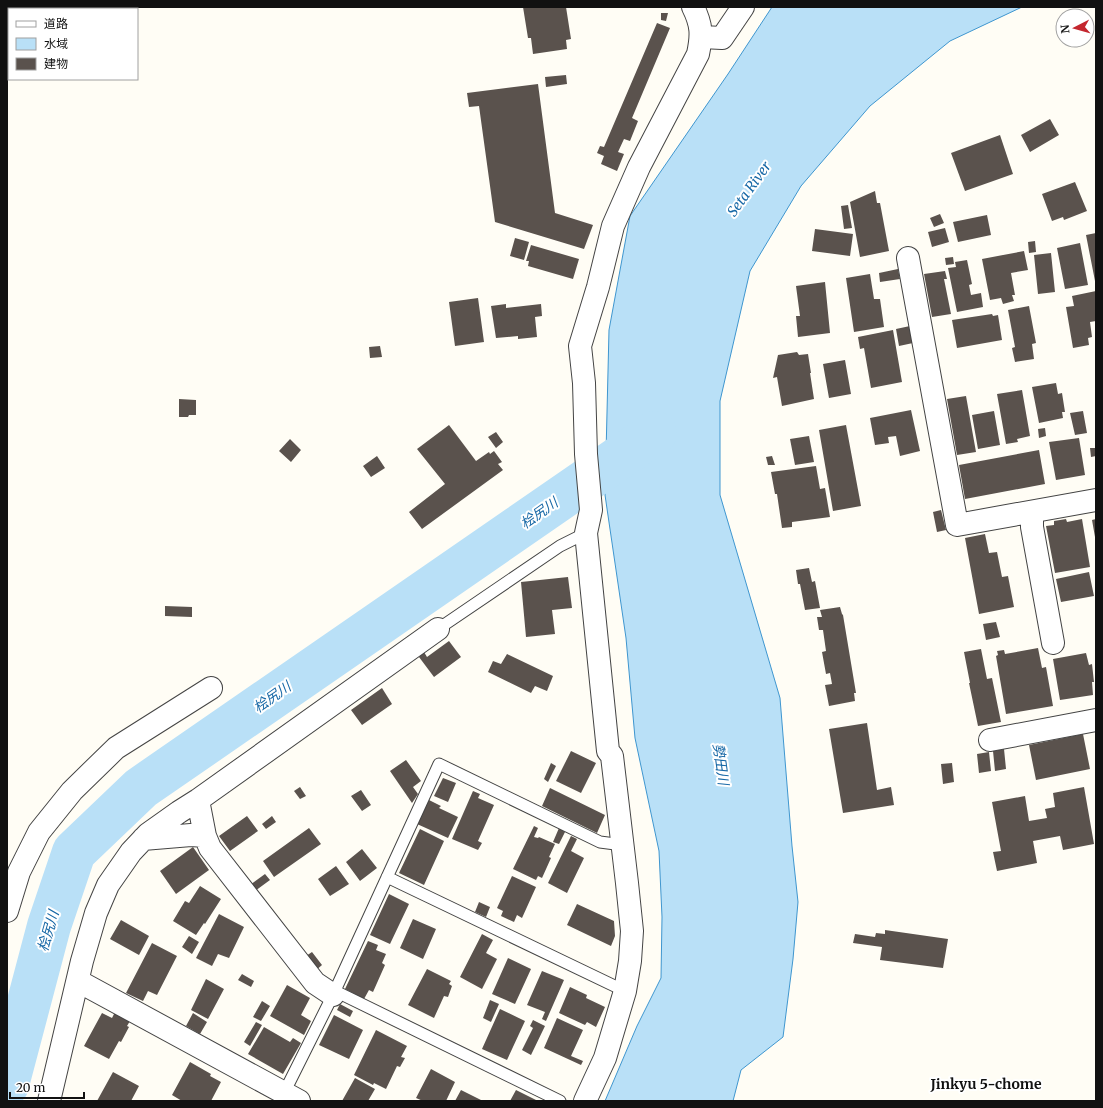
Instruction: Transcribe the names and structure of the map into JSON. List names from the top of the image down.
{
  "districts": ["Jinkyu 5-chome"],
  "water": ["Seta River", "桧尻川", "勢田川"],
  "legend": ["道路", "水域", "建物"],
  "scale_bar": "20 m",
  "north": "left"
}
